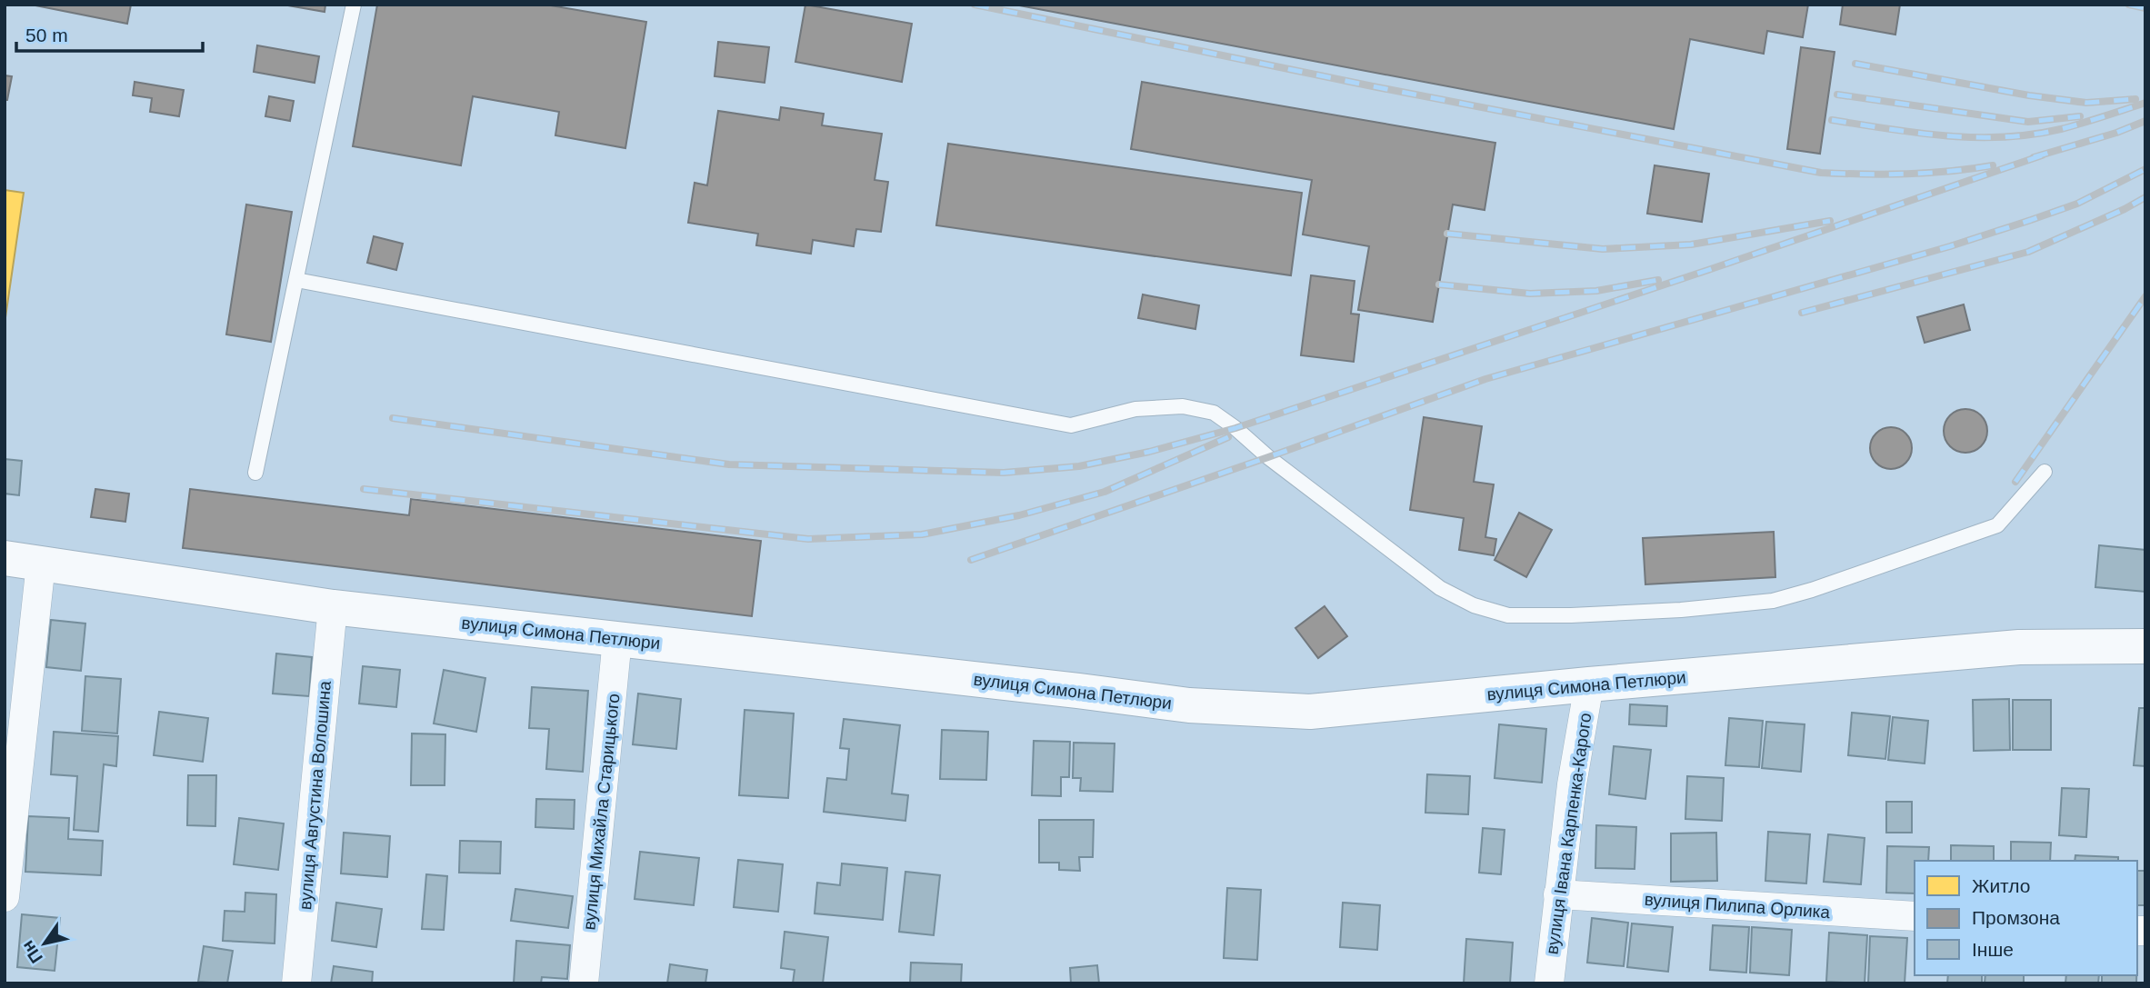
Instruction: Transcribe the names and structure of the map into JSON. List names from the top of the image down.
{
  "streets": {
    "main road": ["вулиця Симона Петлюри"],
    "street": [
      "вулиця Августина Волошина",
      "вулиця Михайла Старицького",
      "вулиця Івана Карпенка-Карого",
      "вулиця Пилипа Орлика"
    ]
  },
  "crossings": [
    ["вулиця Симона Петлюри", "вулиця Августина Волошина"],
    ["вулиця Симона Петлюри", "вулиця Михайла Старицького"],
    ["вулиця Симона Петлюри", "вулиця Івана Карпенка-Карого"],
    ["вулиця Івана Карпенка-Карого", "вулиця Пилипа Орлика"]
  ],
  "legend": ["Житло", "Промзона", "Інше"],
  "scale_bar": "50 m",
  "north": "bottom left"
}
